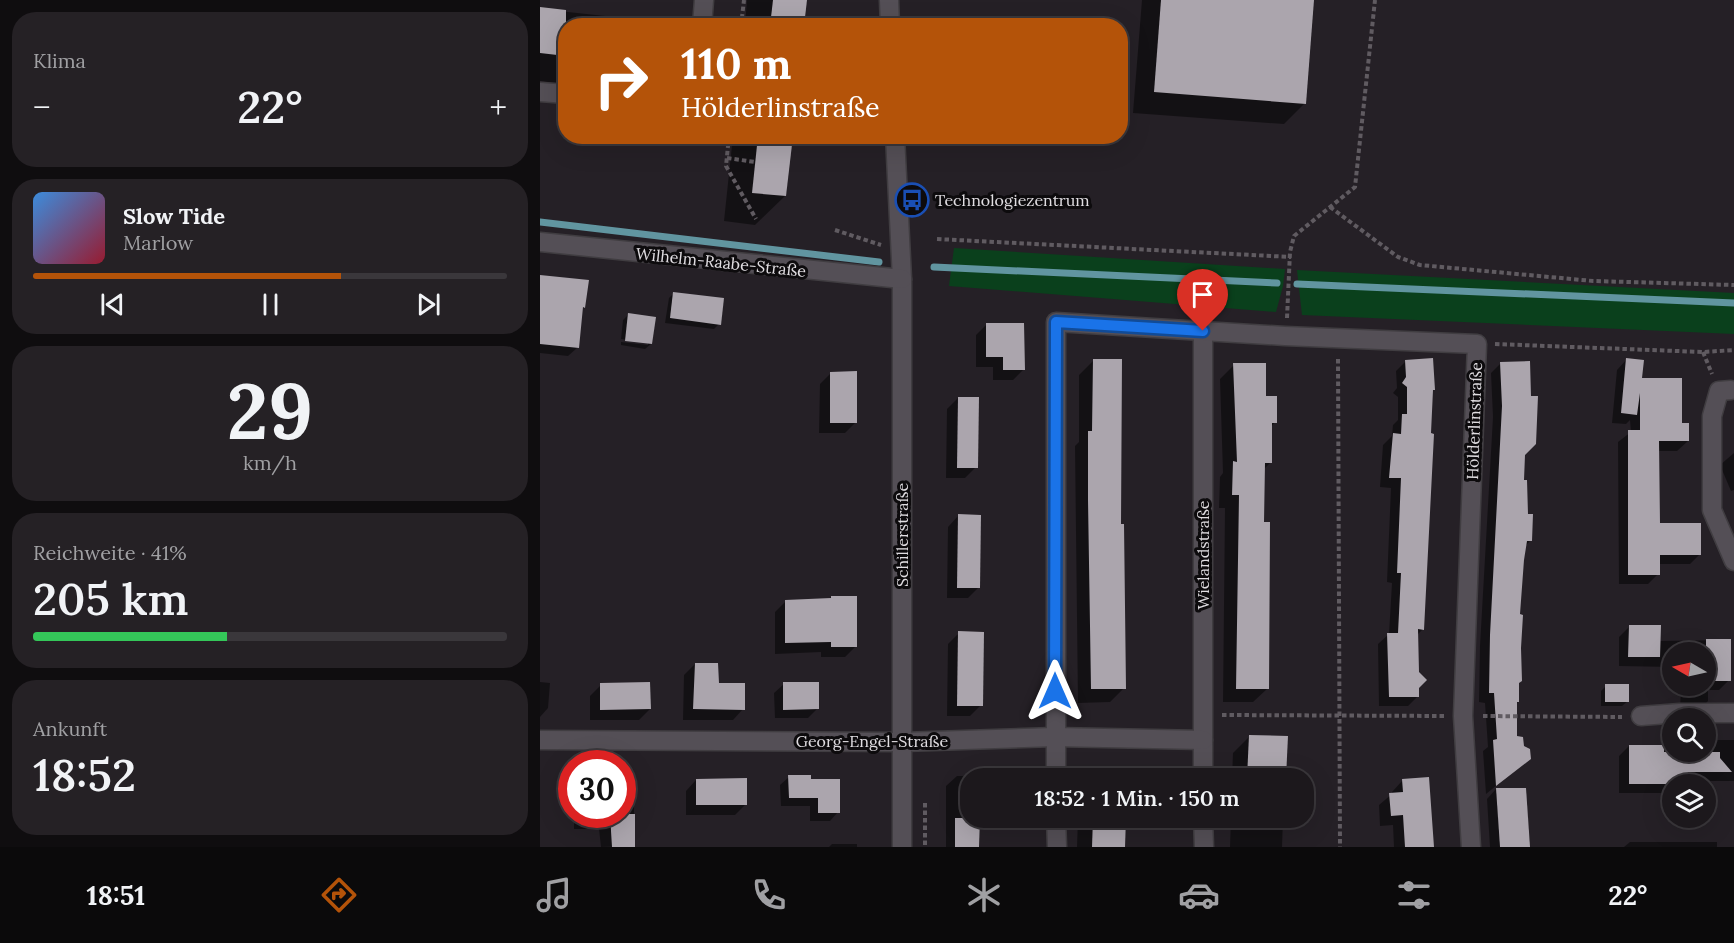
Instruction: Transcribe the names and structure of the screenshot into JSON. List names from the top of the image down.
{
  "streets": {
    "street": [
      "Wilhelm-Raabe-Straße",
      "Hölderlinstraße",
      "Schillerstraße",
      "Wielandstraße",
      "Georg-Engel-Straße"
    ]
  },
  "crossings": [
    ["Wilhelm-Raabe-Straße", "Schillerstraße"],
    ["Hölderlinstraße", "Wielandstraße"],
    ["Hölderlinstraße", "Georg-Engel-Straße"],
    ["Schillerstraße", "Georg-Engel-Straße"],
    ["Wielandstraße", "Georg-Engel-Straße"]
  ],
  "places": {
    "bus stop": ["Technologiezentrum"]
  },
  "north": "left",
  "page": {
    "tile": [
      "Klima",
      ["29", "km/h"],
      ["Reichweite · 41%", "205 km"],
      ["Ankunft", "18:52"]
    ],
    "turn": ["110 m", "Hölderlinstraße"],
    "heat": ["−", "22°", "+"],
    "song": ["Slow Tide", "Marlow"],
    "limit": "30",
    "trip": "18:52 · 1 Min. · 150 m",
    "tabs": ["18:51", "22°"]
  }
}
